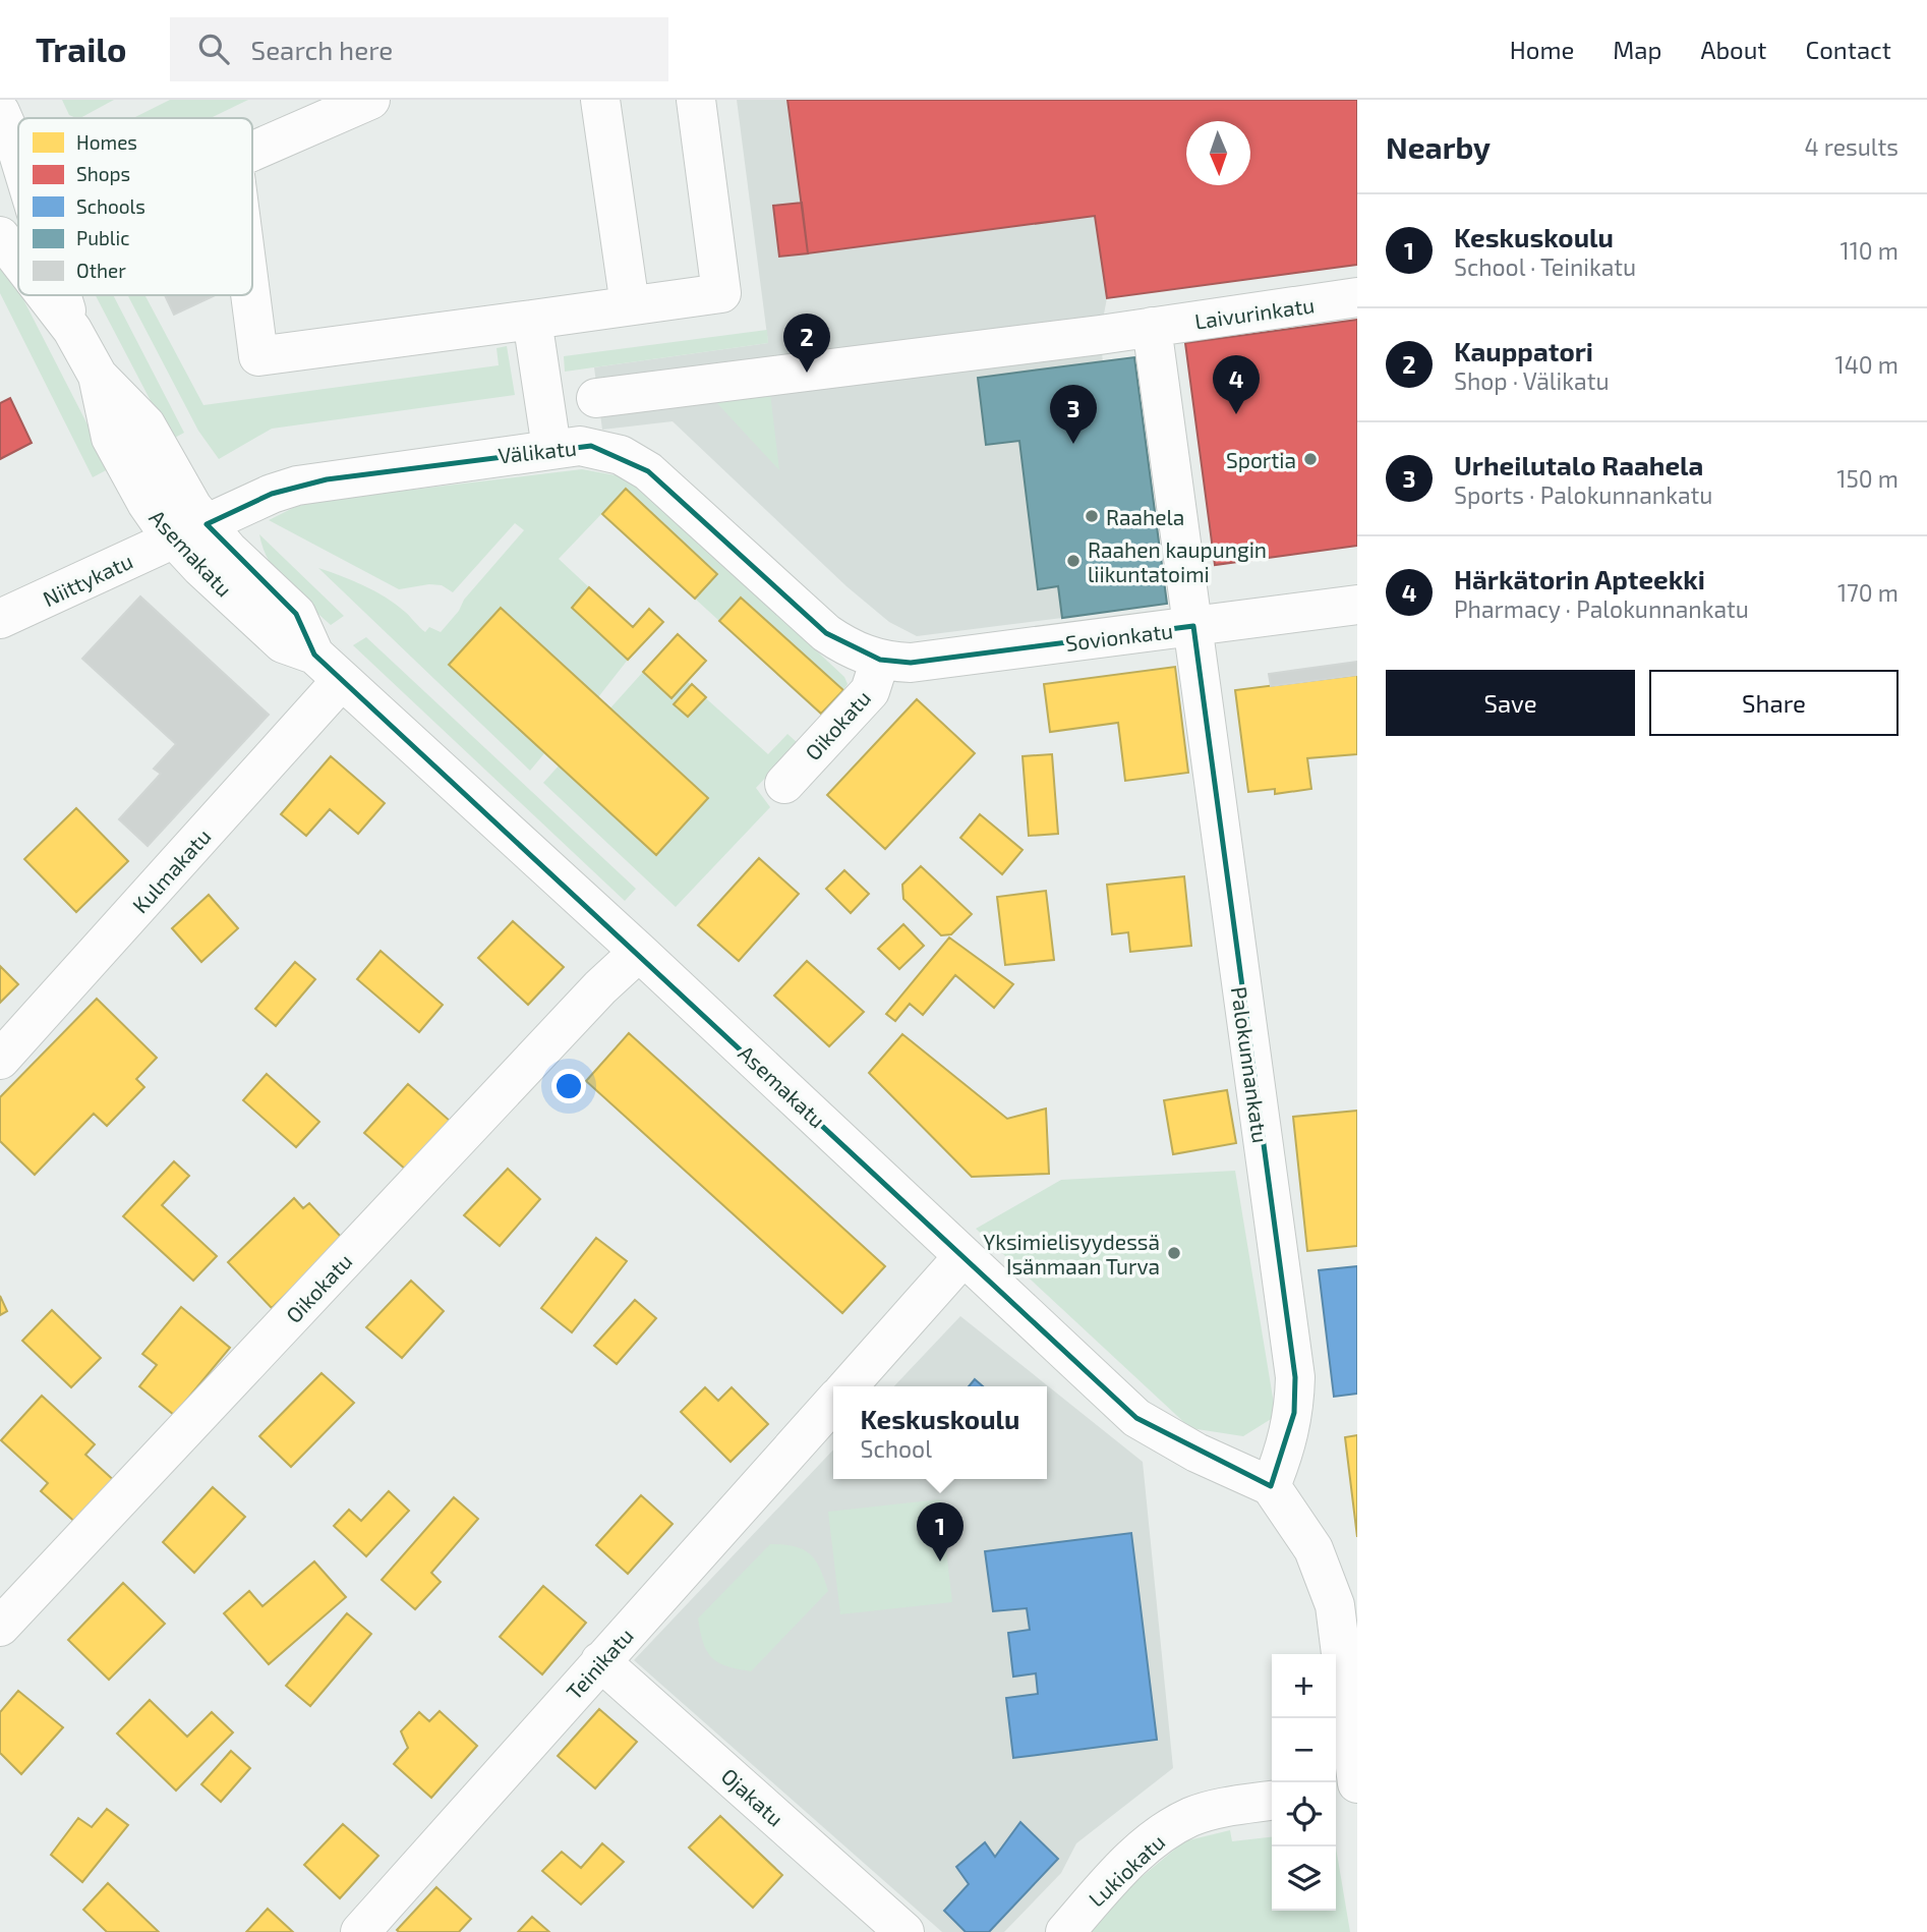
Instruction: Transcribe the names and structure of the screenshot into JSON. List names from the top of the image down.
{
  "streets": {
    "street": [
      "Laivurinkatu",
      "Välikatu",
      "Asemakatu",
      "Niittykatu",
      "Sovionkatu",
      "Oikokatu",
      "Kulmakatu",
      "Palokunnankatu",
      "Teinikatu",
      "Ojakatu",
      "Lukiokatu"
    ]
  },
  "crossings": [
    ["Laivurinkatu", "Palokunnankatu"],
    ["Välikatu", "Asemakatu"],
    ["Välikatu", "Niittykatu"],
    ["Välikatu", "Sovionkatu"],
    ["Välikatu", "Oikokatu"],
    ["Asemakatu", "Niittykatu"],
    ["Asemakatu", "Oikokatu"],
    ["Asemakatu", "Kulmakatu"],
    ["Asemakatu", "Palokunnankatu"],
    ["Asemakatu", "Teinikatu"],
    ["Sovionkatu", "Oikokatu"],
    ["Sovionkatu", "Palokunnankatu"],
    ["Teinikatu", "Ojakatu"]
  ],
  "places": [
    "Sportia",
    "Raahela",
    "Raahen kaupungin liikuntatoimi",
    "Yksimielisyydessä Isänmaan Turva"
  ],
  "legend": [
    "Homes",
    "Shops",
    "Schools",
    "Public",
    "Other"
  ],
  "north": "bottom",
  "page": {
    "header": "Trailo",
    "search": "Search here",
    "nav": [
      "Home",
      "Map",
      "About",
      "Contact"
    ],
    "heading": ["Nearby", "4 results"],
    "list": [
      {
        "mark": "1",
        "name": "Keskuskoulu",
        "note": "School · Teinikatu",
        "value": "110 m"
      },
      {
        "mark": "2",
        "name": "Kauppatori",
        "note": "Shop · Välikatu",
        "value": "140 m"
      },
      {
        "mark": "3",
        "name": "Urheilutalo Raahela",
        "note": "Sports · Palokunnankatu",
        "value": "150 m"
      },
      {
        "mark": "4",
        "name": "Härkätorin Apteekki",
        "note": "Pharmacy · Palokunnankatu",
        "value": "170 m"
      }
    ],
    "pins": [
      "2",
      "4",
      "3",
      "1"
    ],
    "buttons": ["Save", "Share"],
    "popup": ["Keskuskoulu", "School"],
    "map_buttons": ["+", "−"]
  }
}
